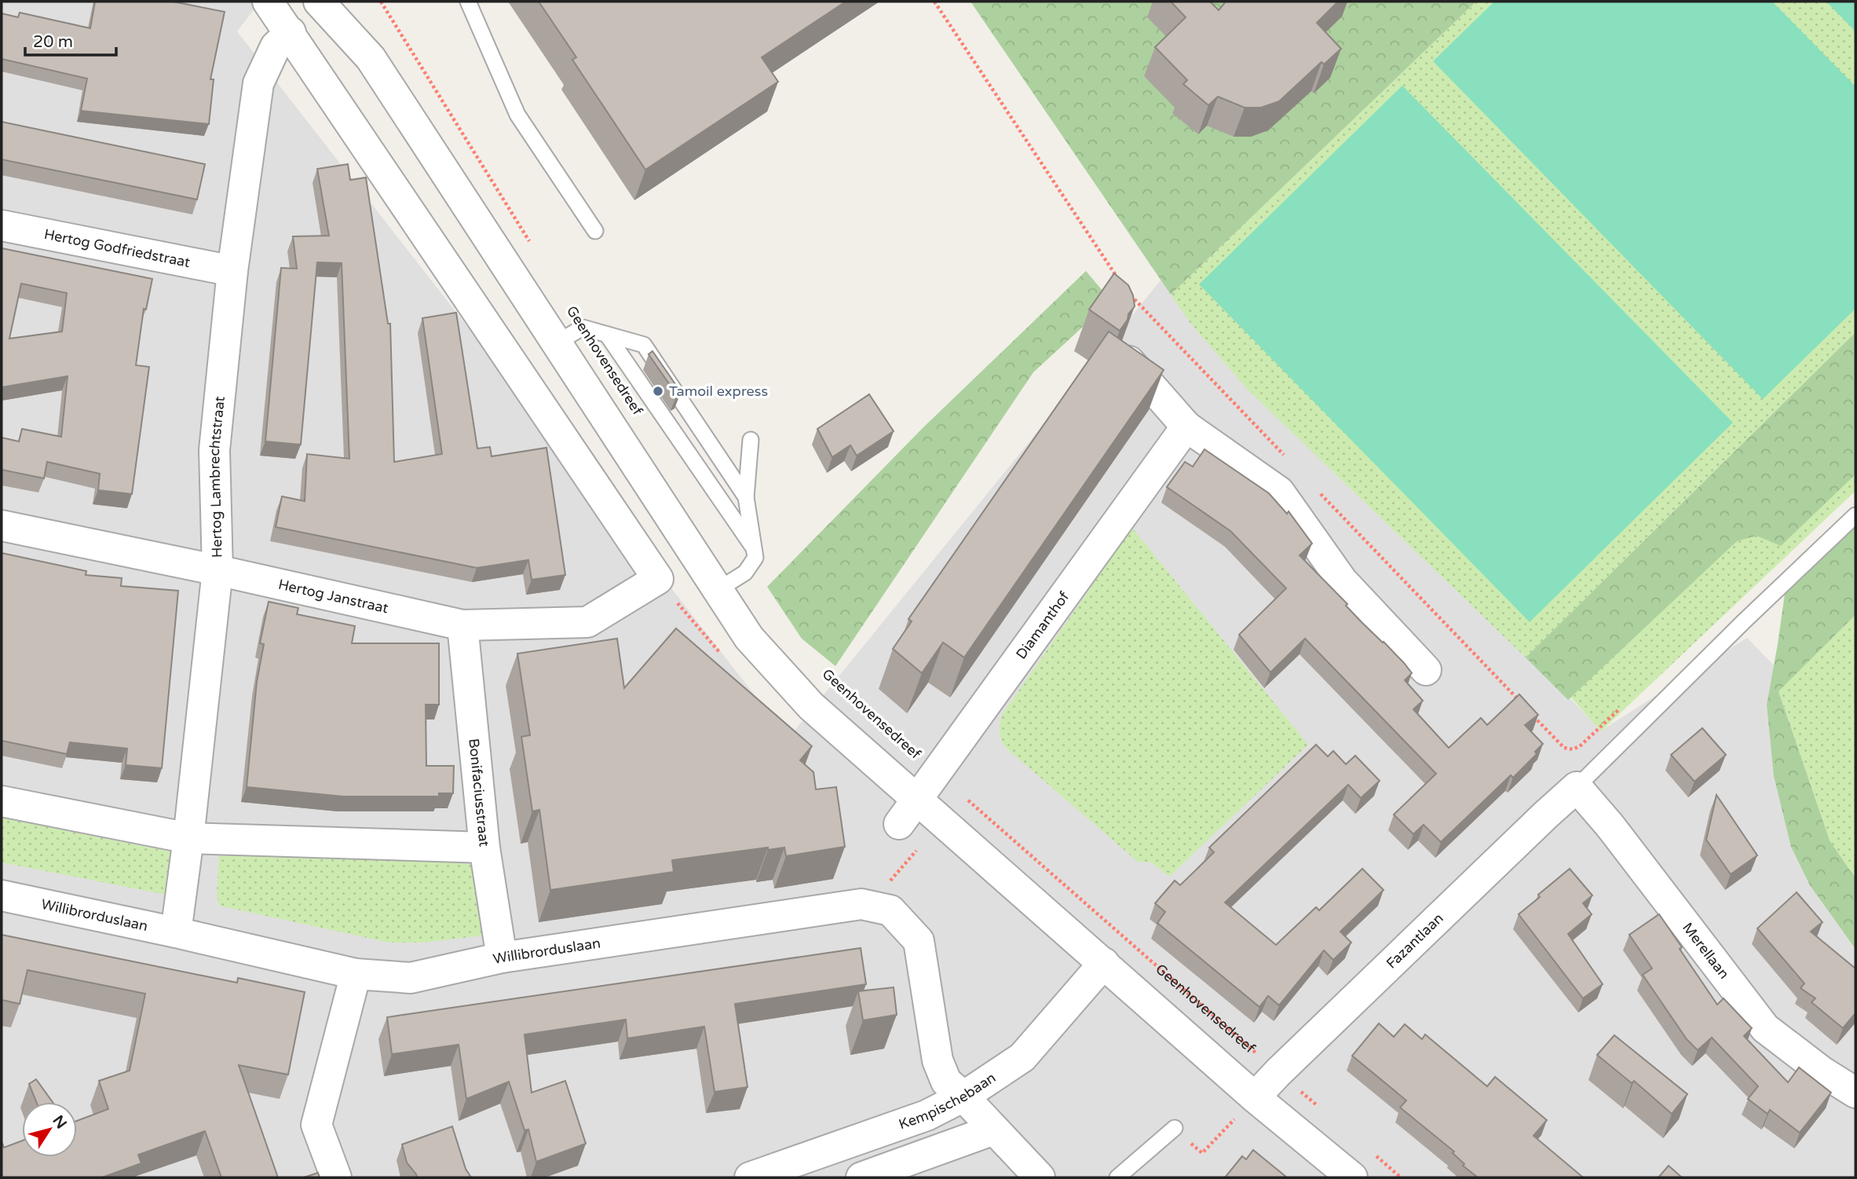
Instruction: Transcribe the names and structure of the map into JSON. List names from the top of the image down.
{
  "streets": {
    "street": [
      "Hertog Godfriedstraat",
      "Hertog Lambrechtstraat",
      "Hertog Janstraat",
      "Diamanthof",
      "Bonifaciusstraat",
      "Willibrorduslaan",
      "Fazantlaan",
      "Merellaan",
      "Kempischebaan"
    ],
    "path": ["Geenhovensedreef"]
  },
  "crossings": [
    ["Hertog Godfriedstraat", "Hertog Lambrechtstraat"],
    ["Geenhovensedreef", "Diamanthof"],
    ["Geenhovensedreef", "Fazantlaan"],
    ["Hertog Lambrechtstraat", "Hertog Janstraat"],
    ["Hertog Lambrechtstraat", "Willibrorduslaan"],
    ["Hertog Janstraat", "Bonifaciusstraat"],
    ["Bonifaciusstraat", "Willibrorduslaan"],
    ["Willibrorduslaan", "Kempischebaan"],
    ["Fazantlaan", "Merellaan"]
  ],
  "places": ["Tamoil express"],
  "scale_bar": "20 m",
  "north": "top right"
}
